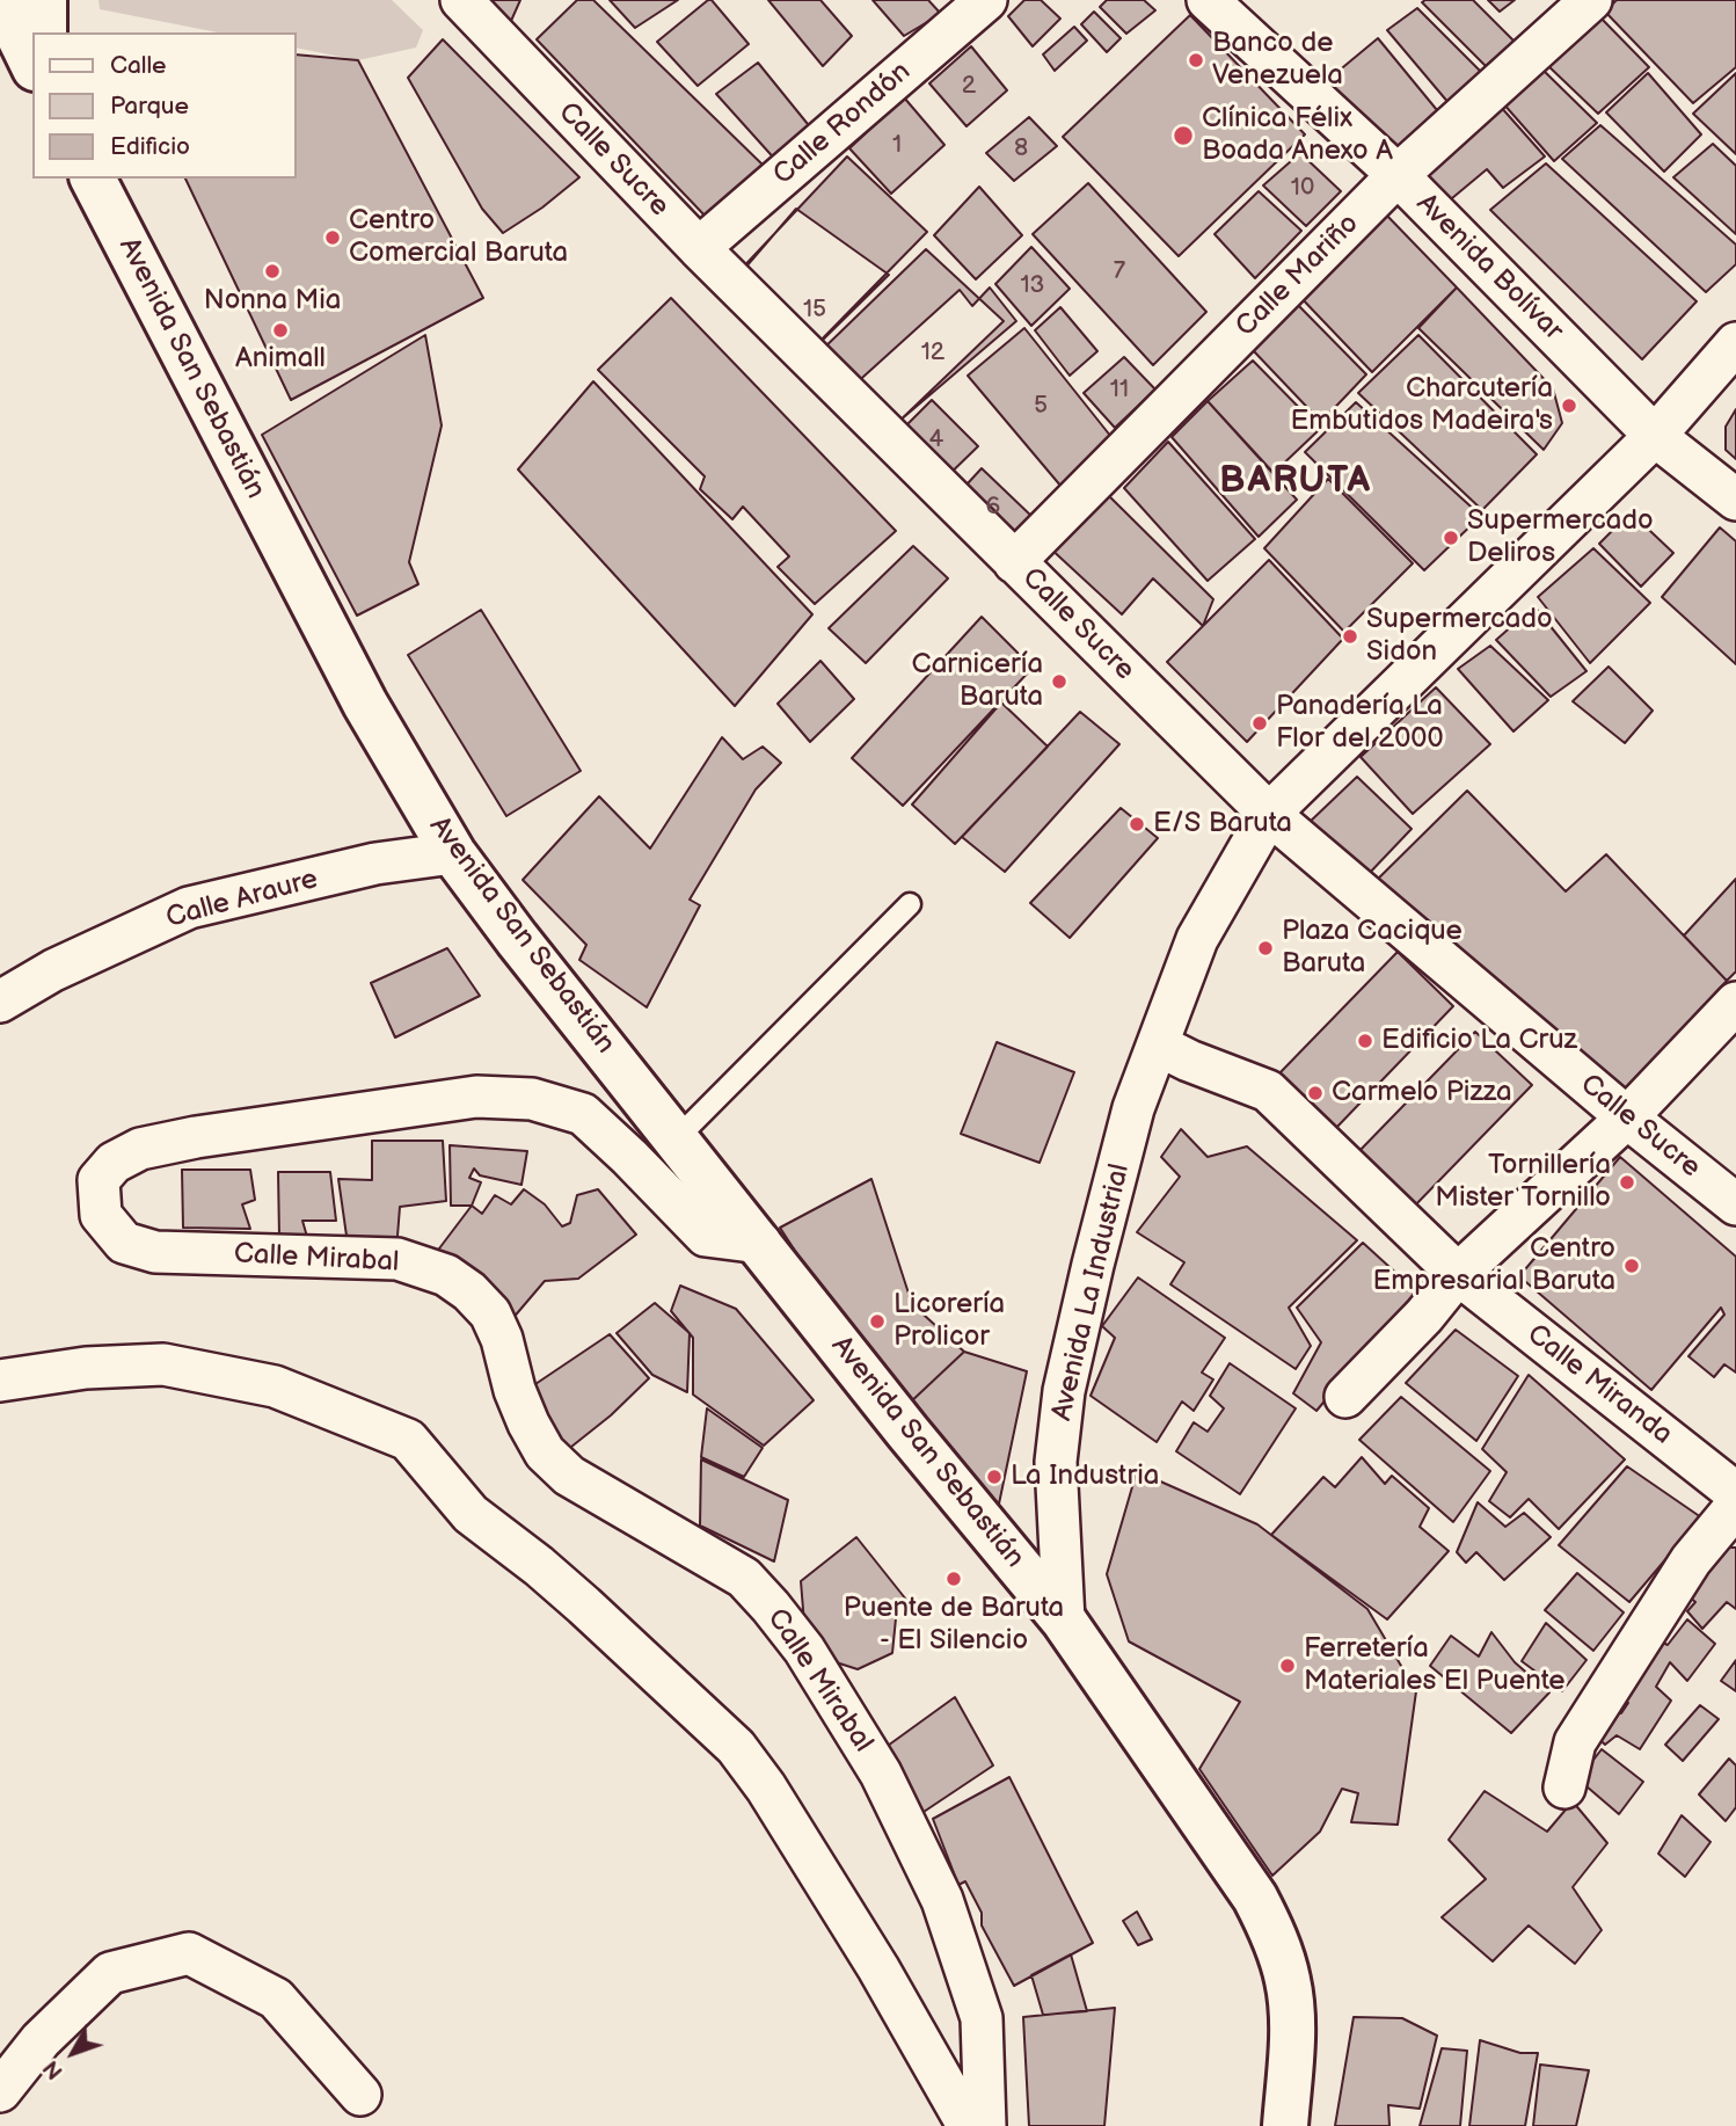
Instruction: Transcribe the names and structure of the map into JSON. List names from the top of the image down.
{
  "streets": {
    "street": [
      "Calle Rondón",
      "Calle Sucre",
      "Avenida Bolívar",
      "Calle Mariño",
      "Avenida San Sebastián",
      "Calle Araure",
      "Calle Mirabal",
      "Avenida La Industrial",
      "Calle Miranda"
    ]
  },
  "crossings": [
    ["Calle Rondón", "Calle Sucre"],
    ["Calle Sucre", "Calle Mariño"],
    ["Calle Sucre", "Avenida La Industrial"],
    ["Avenida Bolívar", "Calle Mariño"],
    ["Avenida Bolívar", "Avenida La Industrial"],
    ["Avenida San Sebastián", "Calle Araure"],
    ["Avenida San Sebastián", "Calle Mirabal"],
    ["Avenida San Sebastián", "Avenida La Industrial"],
    ["Avenida La Industrial", "Calle Miranda"]
  ],
  "districts": ["BARUTA"],
  "places": [
    "Banco de Venezuela",
    "Clínica Félix Boada Anexo A",
    "Centro Comercial Baruta",
    "Nonna Mia",
    "Animall",
    "Charcutería Embutidos Madeira's",
    "Supermercado Deliros",
    "Supermercado Sidon",
    "Carnicería Baruta",
    "Panadería La Flor del 2000",
    "E/S Baruta",
    "Plaza Cacique Baruta",
    "Edificio La Cruz",
    "Carmelo Pizza",
    "Tornillería Mister Tornillo",
    "Centro Empresarial Baruta",
    "Licorería Prolicor",
    "La Industria",
    "Puente de Baruta - El Silencio",
    "Ferretería Materiales El Puente"
  ],
  "house_numbers": [
    "2",
    "1",
    "8",
    "10",
    "7",
    "13",
    "15",
    "12",
    "11",
    "5",
    "4",
    "6"
  ],
  "legend": ["Calle", "Parque", "Edificio"],
  "north": "bottom left"
}
